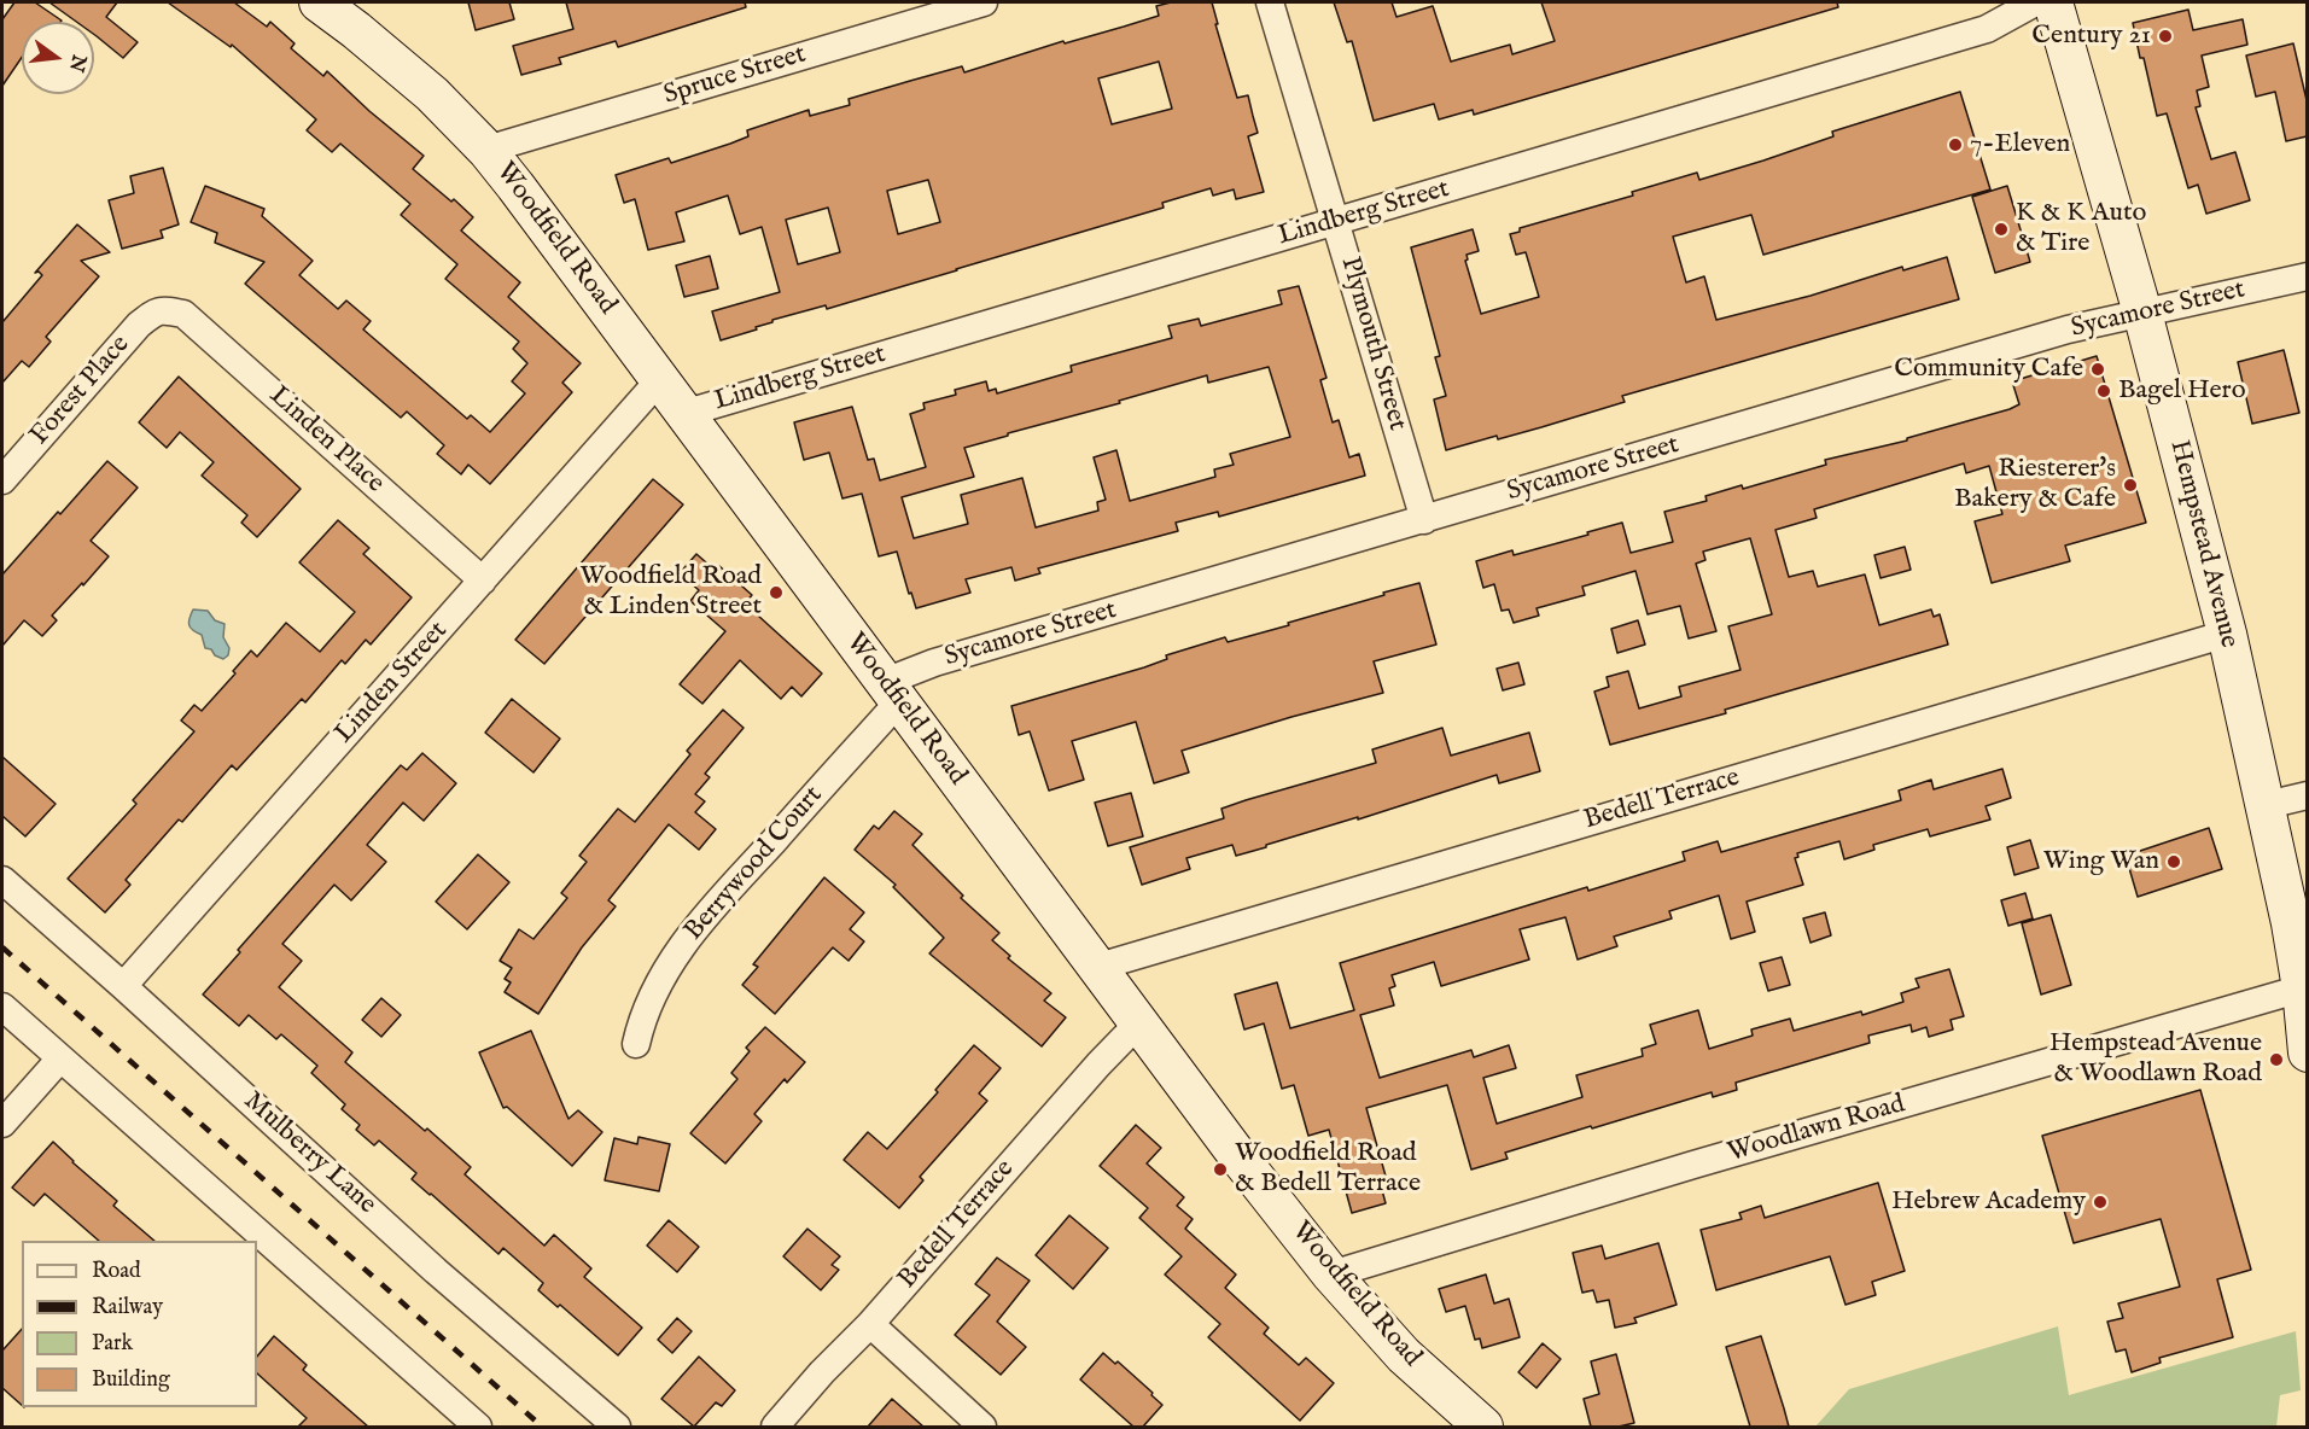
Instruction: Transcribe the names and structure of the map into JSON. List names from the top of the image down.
{
  "streets": {
    "main road": ["Woodfield Road", "Hempstead Avenue"],
    "street": [
      "Spruce Street",
      "Lindberg Street",
      "Sycamore Street",
      "Plymouth Street",
      "Forest Place",
      "Linden Place",
      "Linden Street",
      "Bedell Terrace",
      "Berrywood Court",
      "Woodlawn Road",
      "Mulberry Lane"
    ]
  },
  "crossings": [
    ["Spruce Street", "Woodfield Road"],
    ["Lindberg Street", "Woodfield Road"],
    ["Lindberg Street", "Plymouth Street"],
    ["Woodfield Road", "Sycamore Street"],
    ["Woodfield Road", "Linden Street"],
    ["Woodfield Road", "Bedell Terrace"],
    ["Woodfield Road", "Berrywood Court"],
    ["Woodfield Road", "Woodlawn Road"],
    ["Sycamore Street", "Plymouth Street"],
    ["Sycamore Street", "Hempstead Avenue"],
    ["Sycamore Street", "Berrywood Court"],
    ["Forest Place", "Linden Place"],
    ["Linden Place", "Linden Street"],
    ["Hempstead Avenue", "Bedell Terrace"],
    ["Hempstead Avenue", "Woodlawn Road"],
    ["Linden Street", "Mulberry Lane"]
  ],
  "places": [
    "Century 21",
    "7-Eleven",
    "K & K Auto & Tire",
    "Community Cafe",
    "Bagel Hero",
    "Riesterer's Bakery & Cafe",
    "Woodfield Road & Linden Street",
    "Wing Wan",
    "Hempstead Avenue & Woodlawn Road",
    "Woodfield Road & Bedell Terrace",
    "Hebrew Academy"
  ],
  "legend": [
    "Road",
    "Railway",
    "Park",
    "Building"
  ],
  "north": "right"
}
